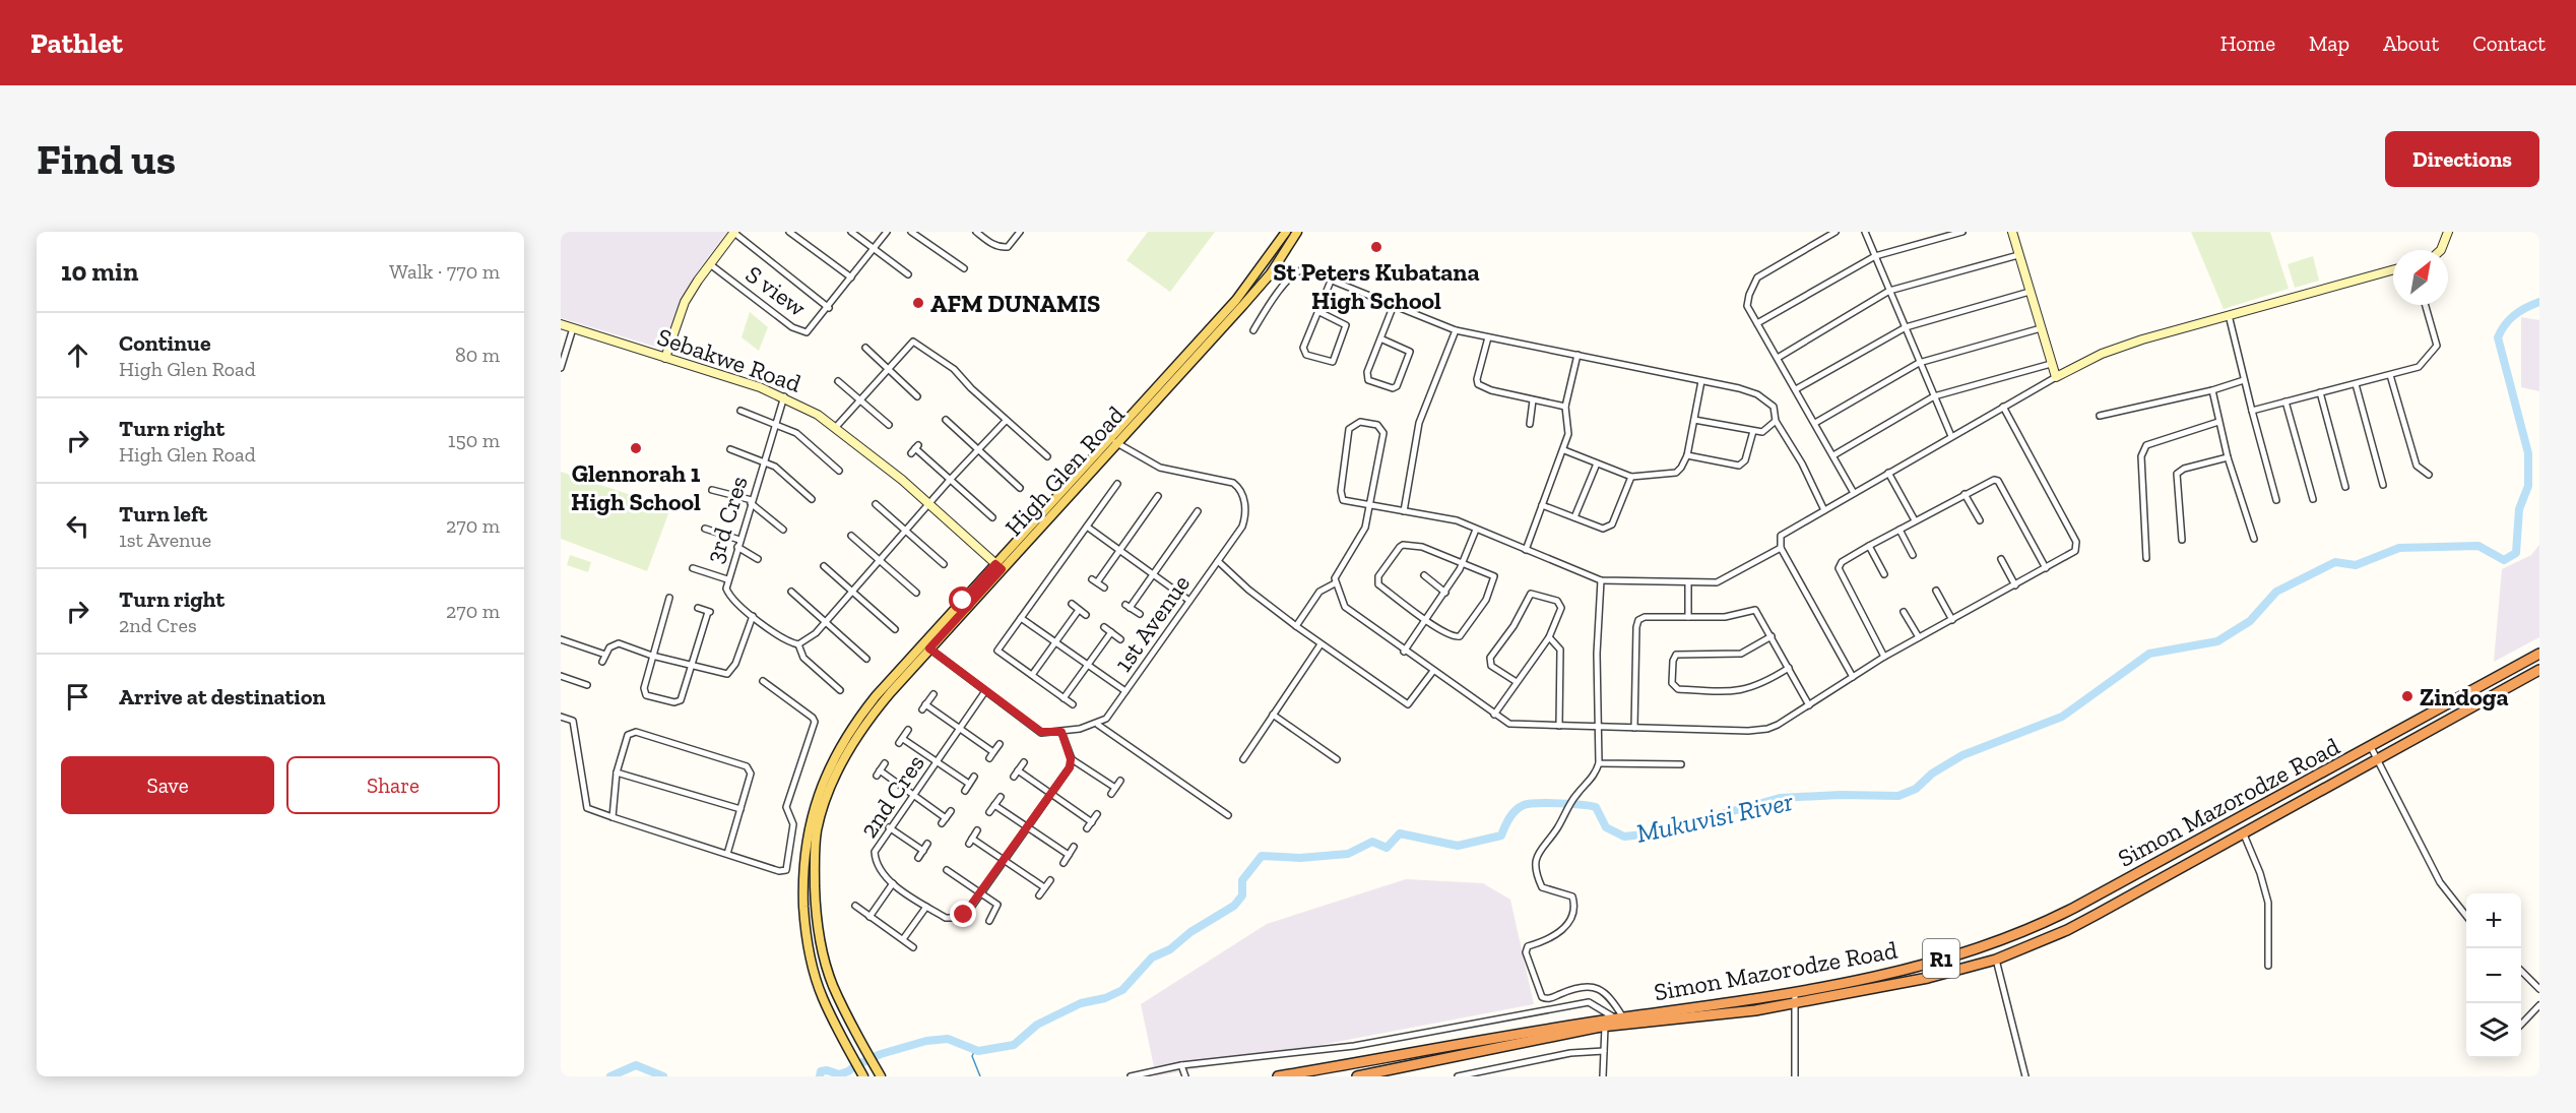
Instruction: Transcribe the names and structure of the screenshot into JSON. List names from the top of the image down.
{
  "streets": {
    "highway": ["Simon Mazorodze Road", "R1"],
    "main road": ["High Glen Road"],
    "street": [
      "S view",
      "Sebakwe Road",
      "3rd Cres",
      "1st Avenue",
      "2nd Cres"
    ]
  },
  "crossings": [
    ["Sebakwe Road", "High Glen Road"],
    ["Sebakwe Road", "3rd Cres"],
    ["High Glen Road", "1st Avenue"]
  ],
  "water": ["Mukuvisi River"],
  "places": [
    "St Peters Kubatana High School",
    "AFM DUNAMIS",
    "Glennorah 1 High School",
    "Zindoga"
  ],
  "north": "top right",
  "page": {
    "header": "Pathlet",
    "nav": [
      "Home",
      "Map",
      "About",
      "Contact"
    ],
    "buttons": [
      "Directions",
      ["Save", "Share"]
    ],
    "title": "Find us",
    "heading": ["10 min", "Walk · 770 m"],
    "list": [
      ["Continue", "High Glen Road", "80 m"],
      ["Turn right", "High Glen Road", "150 m"],
      ["Turn left", "1st Avenue", "270 m"],
      ["Turn right", "2nd Cres", "270 m"],
      "Arrive at destination"
    ],
    "map_buttons": ["+", "−"]
  }
}
